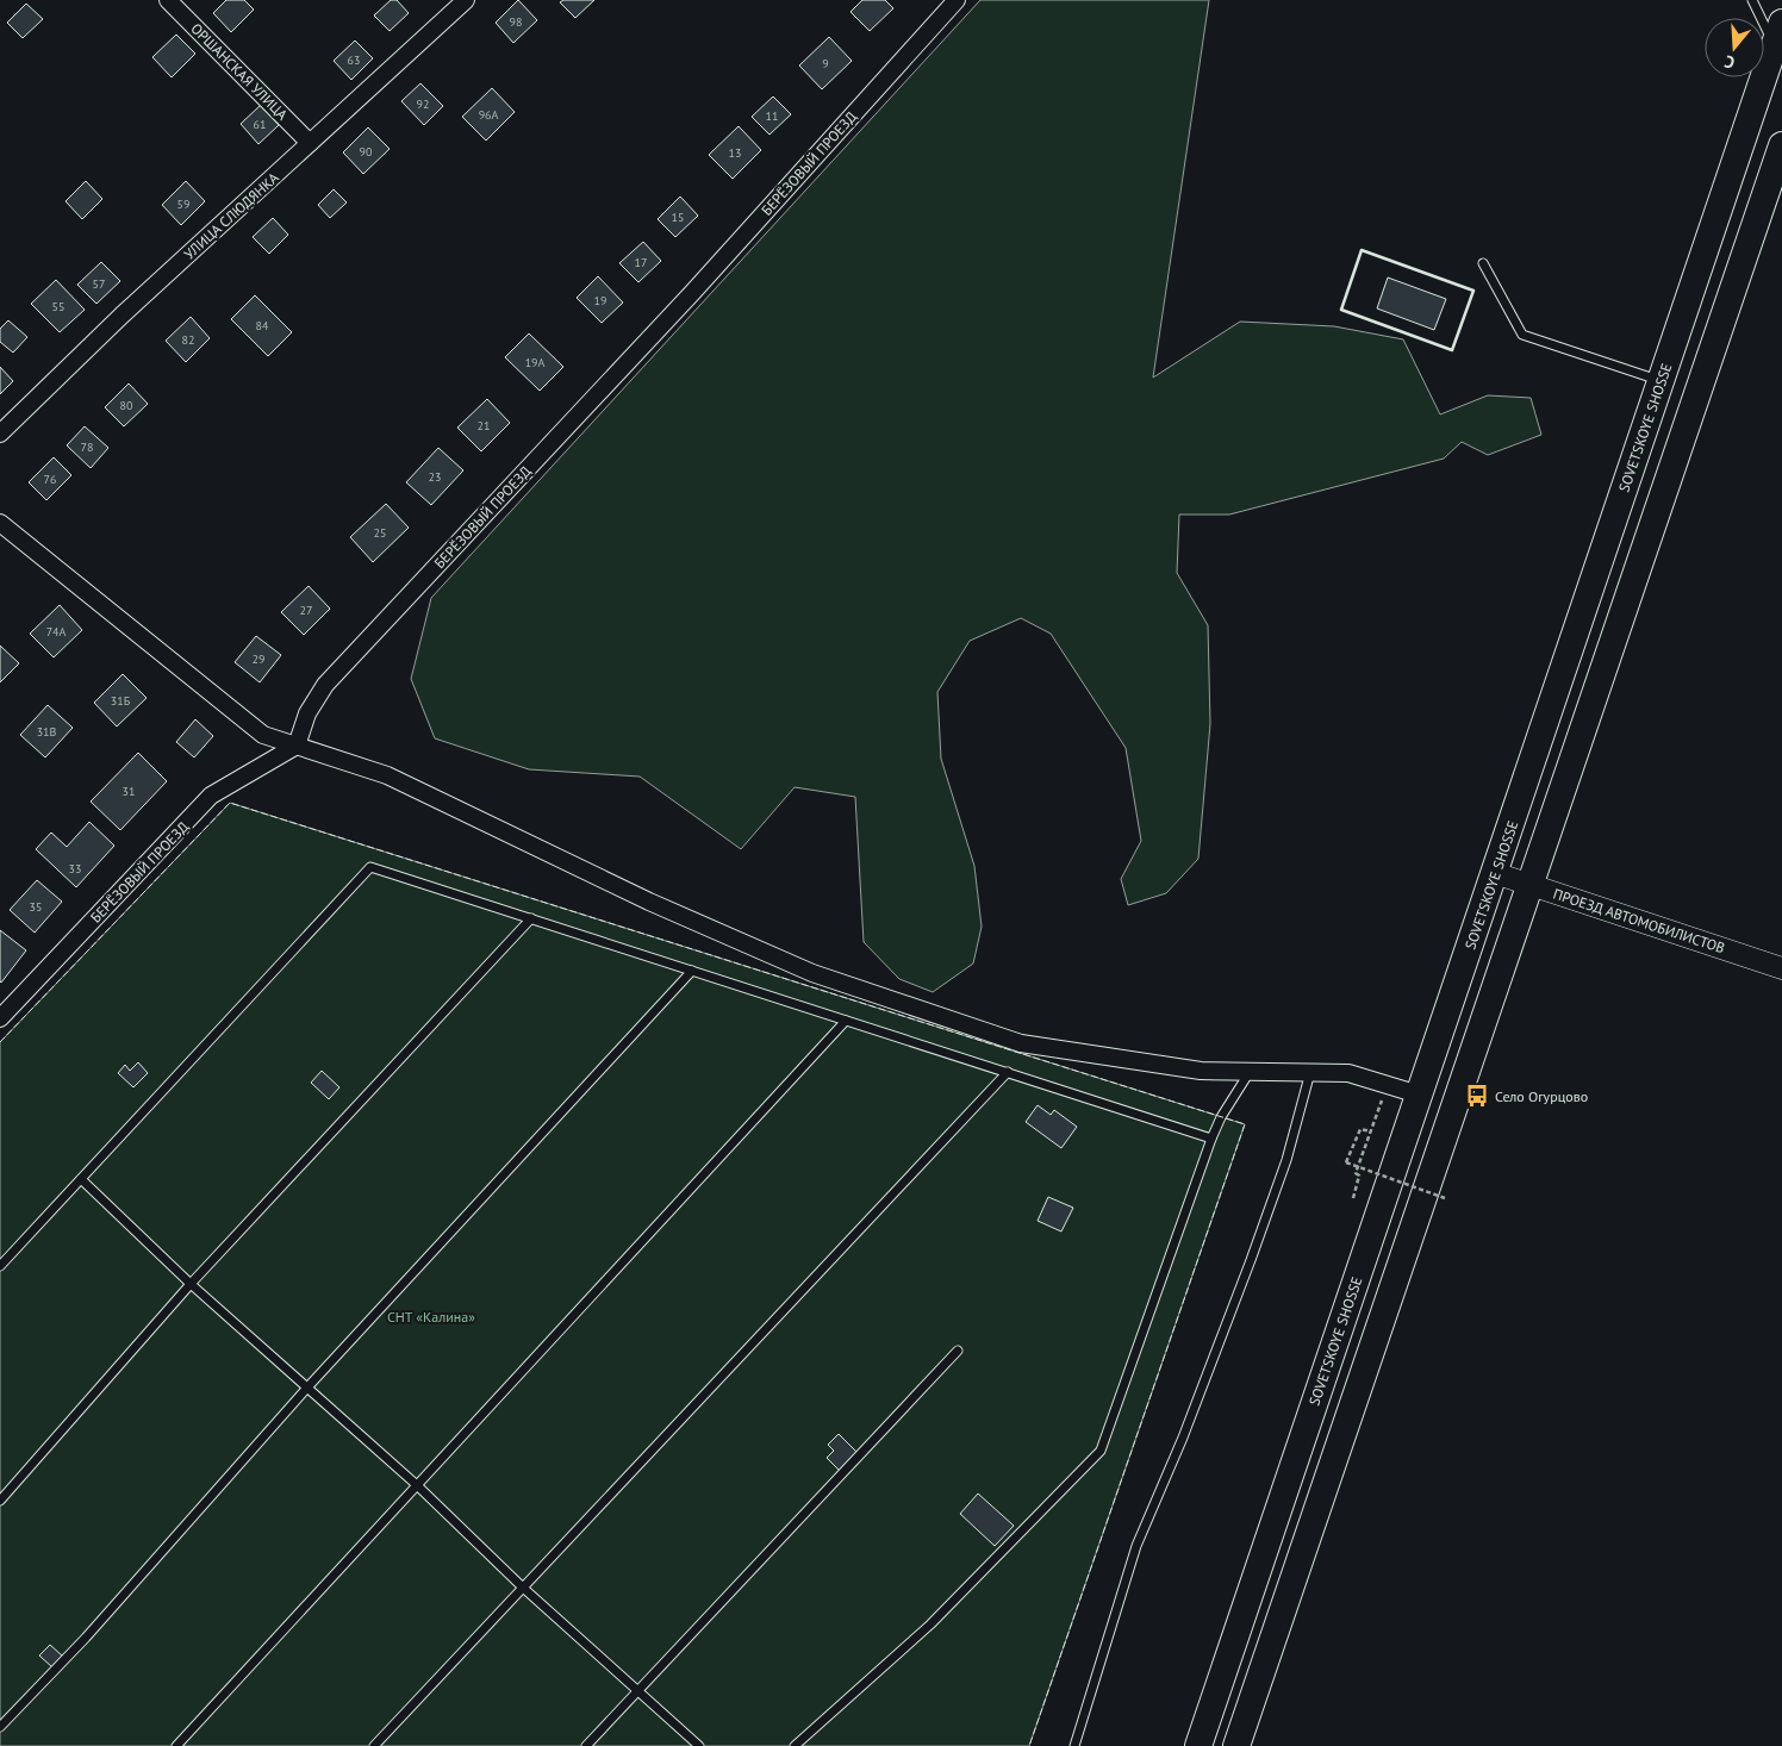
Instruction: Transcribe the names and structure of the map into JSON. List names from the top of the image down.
{
  "streets": {
    "highway": ["SOVETSKOYE SHOSSE"],
    "street": [
      "ОРШАНСКАЯ УЛИЦА",
      "БЕРЁЗОВЫЙ ПРОЕЗД",
      "УЛИЦА СЛЮДЯНКА",
      "ПРОЕЗД АВТОМОБИЛИСТОВ"
    ]
  },
  "crossings": [
    ["ОРШАНСКАЯ УЛИЦА", "УЛИЦА СЛЮДЯНКА"],
    ["SOVETSKOYE SHOSSE", "ПРОЕЗД АВТОМОБИЛИСТОВ"]
  ],
  "parks": ["СНТ «Калина»"],
  "places": {
    "bus stop": ["Село Огурцово"]
  },
  "house_numbers": [
    "98",
    "63",
    "9",
    "92",
    "96А",
    "11",
    "61",
    "90",
    "13",
    "59",
    "15",
    "17",
    "57",
    "19",
    "55",
    "84",
    "82",
    "19А",
    "80",
    "21",
    "78",
    "23",
    "76",
    "25",
    "27",
    "74А",
    "29",
    "31Б",
    "31В",
    "31",
    "33",
    "35"
  ],
  "north": "bottom"
}
